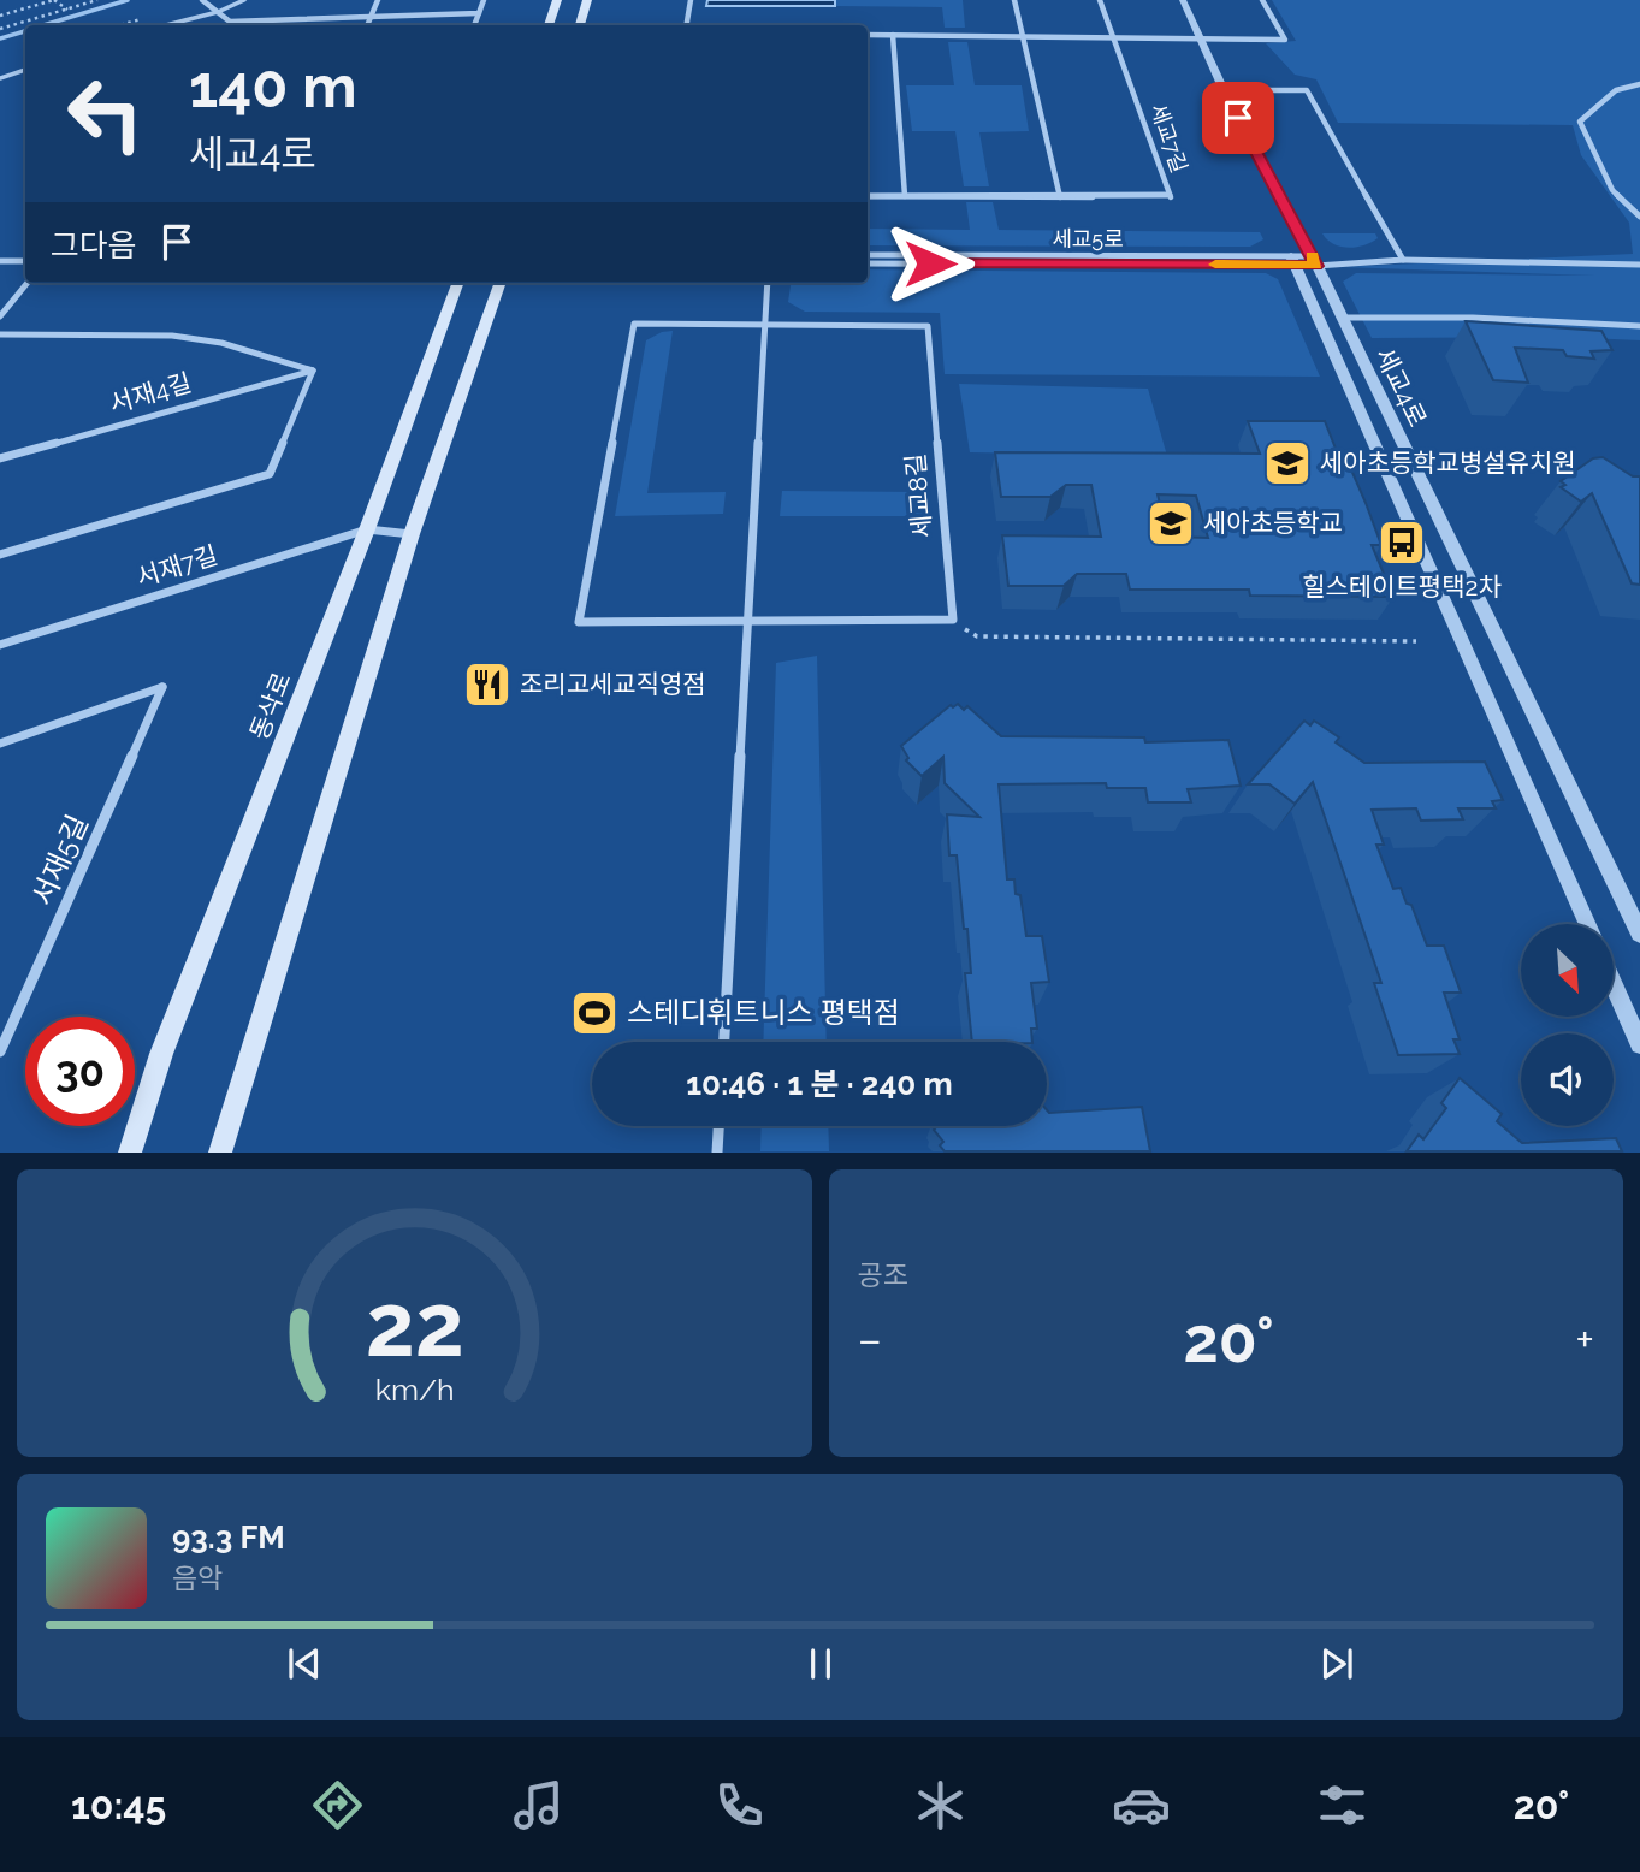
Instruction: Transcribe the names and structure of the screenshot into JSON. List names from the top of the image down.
{
  "streets": {
    "main road": ["동삭로"],
    "street": [
      "세교7길",
      "세교5로",
      "세교4로",
      "서재4길",
      "세교8길",
      "서재7길",
      "서재5길"
    ]
  },
  "crossings": [
    ["세교5로", "세교4로"],
    ["서재7길", "동삭로"]
  ],
  "places": {
    "school or university": ["세아초등학교병설유치원", "세아초등학교"],
    "bus stop": ["힐스테이트평택2차"],
    "restaurant": ["조리고세교직영점"],
    "sports": ["스테디휘트니스 평택점"]
  },
  "north": "bottom right",
  "page": {
    "turn": ["140 m", "세교4로"],
    "then": "그다음",
    "limit": "30",
    "trip": "10:46 · 1 분 · 240 m",
    "tile": "공조",
    "heat": ["−", "20°", "+"],
    "song": ["93.3 FM", "음악"],
    "tabs": ["10:45", "20°"],
    "gauge": ["22", "km/h"]
  }
}
